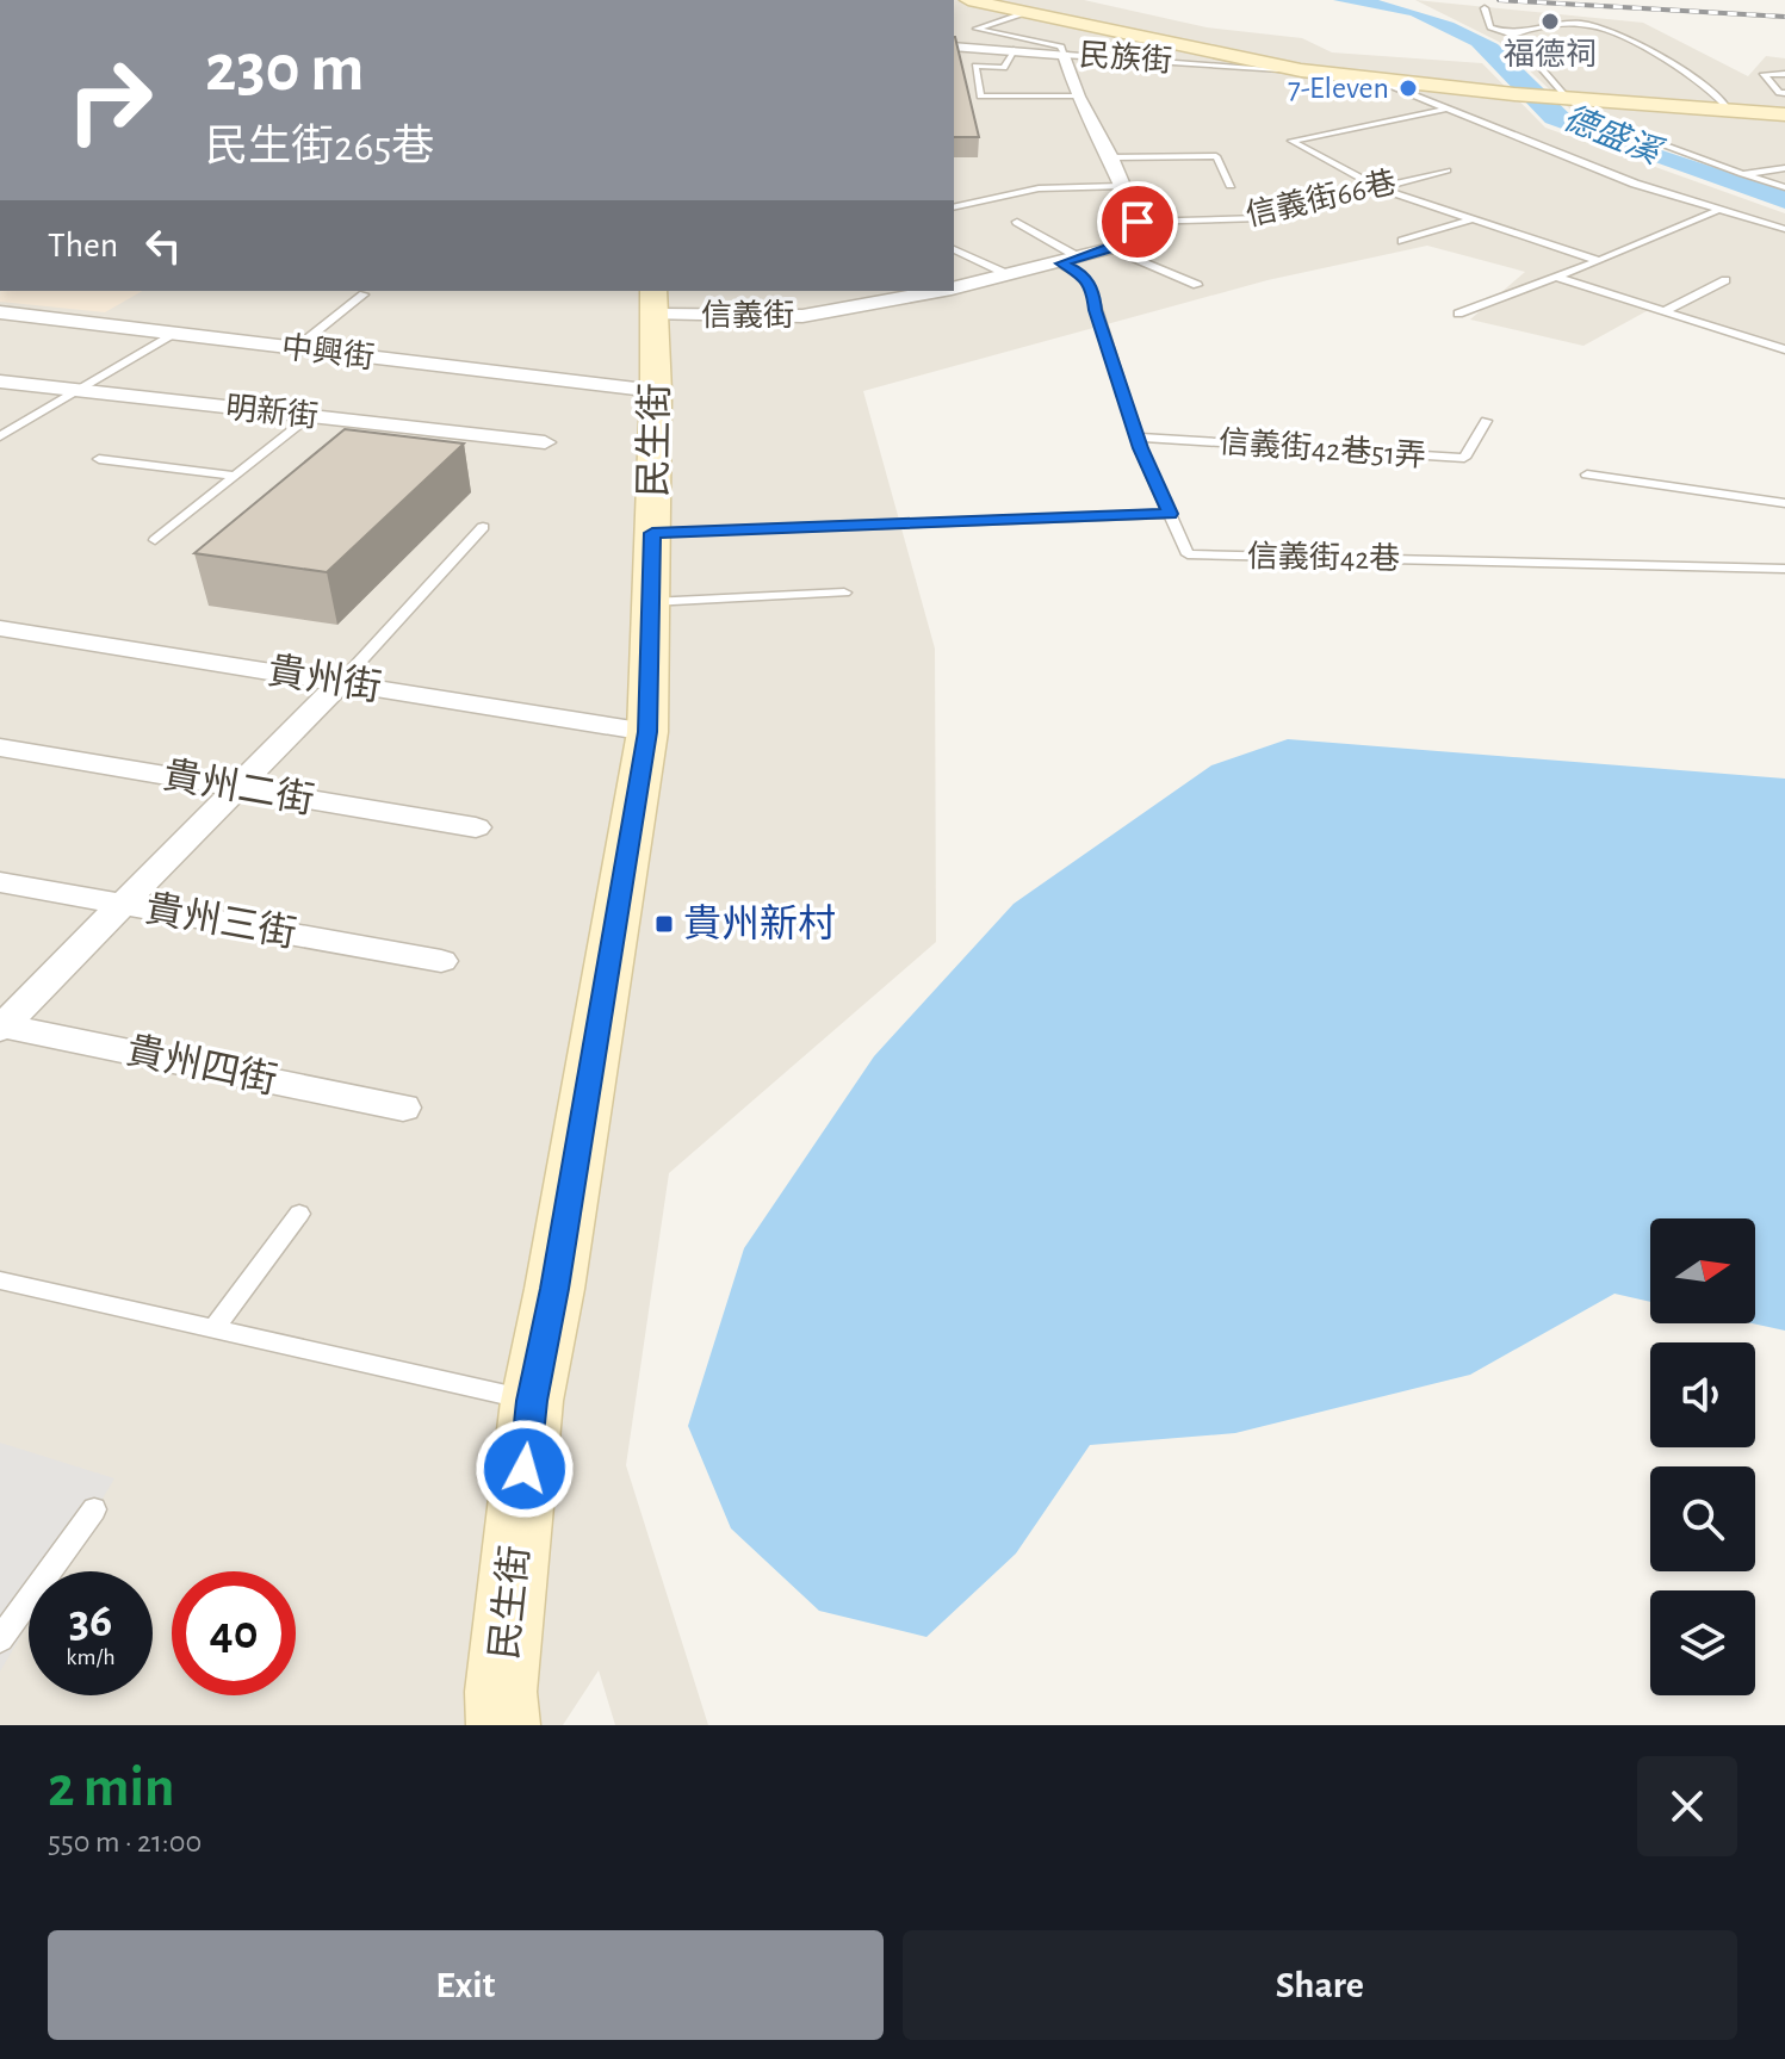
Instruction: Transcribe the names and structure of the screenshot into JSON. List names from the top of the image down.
{
  "streets": {
    "street": [
      "民族街",
      "信義街",
      "中興街",
      "明新街",
      "民生街",
      "貴州街",
      "貴州二街",
      "貴州三街",
      "貴州四街"
    ],
    "lane": ["信義街66巷", "信義街42巷51弄", "信義街42巷"]
  },
  "crossings": [
    ["信義街66巷", "信義街"],
    ["信義街", "民生街"],
    ["信義街", "信義街42巷"],
    ["中興街", "民生街"],
    ["民生街", "貴州街"],
    ["信義街42巷51弄", "信義街42巷"]
  ],
  "water": ["德盛溪"],
  "places": {
    "other": ["福德祠", "7-Eleven"],
    "transit": ["貴州新村"]
  },
  "north": "right",
  "page": {
    "turn": ["230 m", "民生街265巷"],
    "then": "Then",
    "speed": "36 km/h",
    "limit": "40",
    "heading": ["2 min", "550 m · 21:00"],
    "buttons": ["Exit", "Share"]
  }
}
